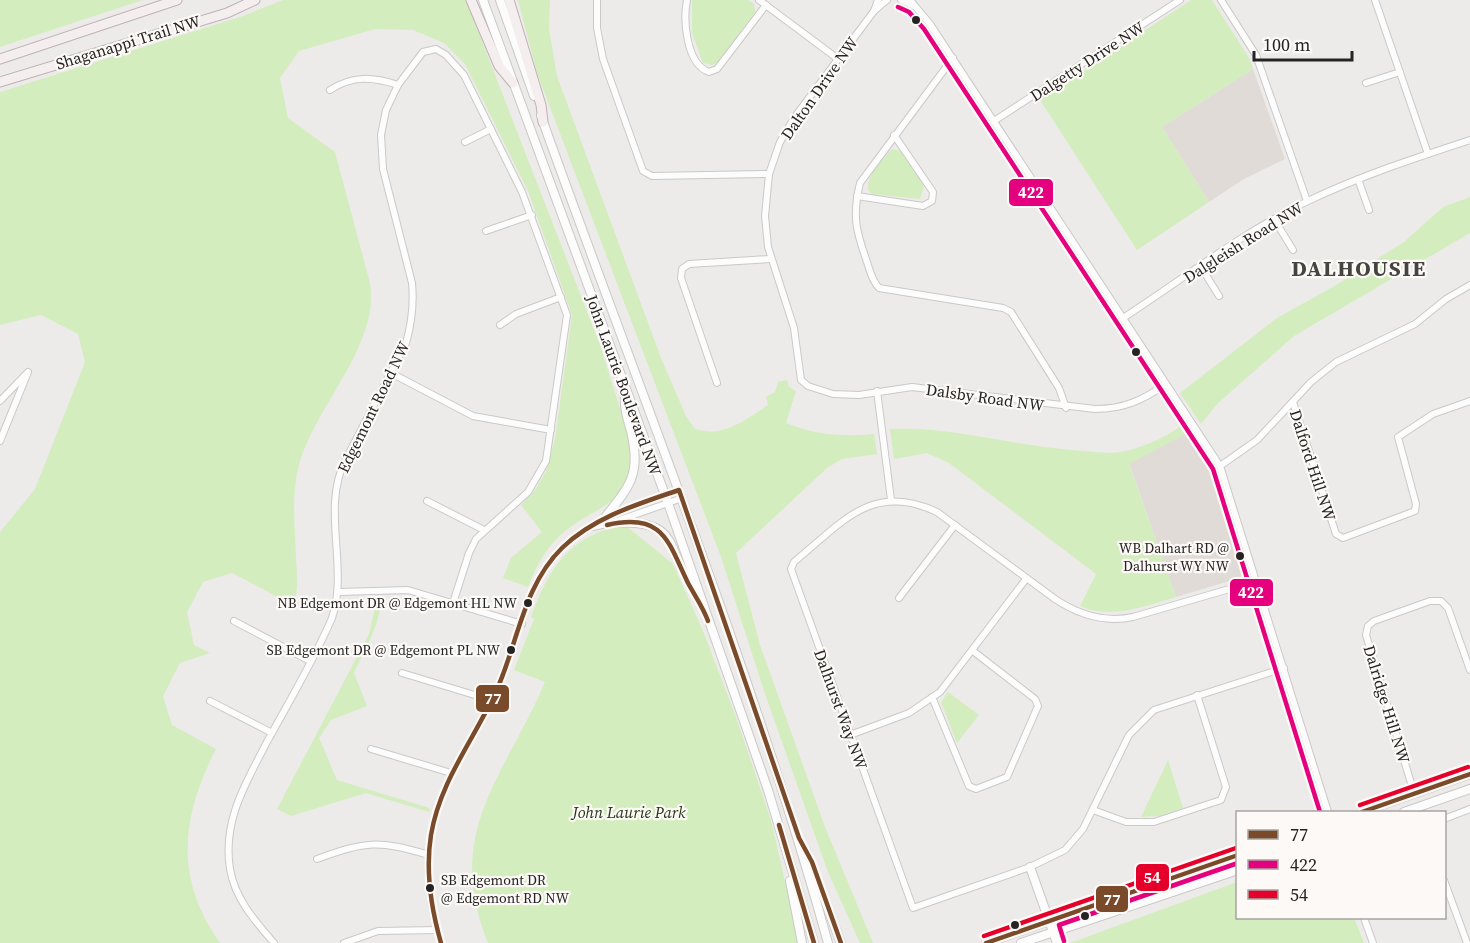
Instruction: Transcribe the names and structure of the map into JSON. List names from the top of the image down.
{
  "streets": {
    "main road": ["Shaganappi Trail NW", "John Laurie Boulevard NW"],
    "street": [
      "Dalgetty Drive NW",
      "Dalton Drive NW",
      "Dalgleish Road NW",
      "Dalsby Road NW",
      "Edgemont Road NW",
      "Dalford Hill NW",
      "Dalridge Hill NW",
      "Dalhurst Way NW"
    ]
  },
  "crossings": [
    ["Dalton Drive NW", "Dalsby Road NW"]
  ],
  "districts": ["DALHOUSIE"],
  "parks": ["John Laurie Park"],
  "places": [
    "WB Dalhart RD @ Dalhurst WY NW",
    "NB Edgemont DR @ Edgemont HL NW",
    "SB Edgemont DR @ Edgemont PL NW",
    "SB Edgemont DR @ Edgemont RD NW"
  ],
  "lines": ["transit line 422", "transit line 77", "transit line 54"],
  "legend": ["77", "422", "54"],
  "scale_bar": "100 m"
}
